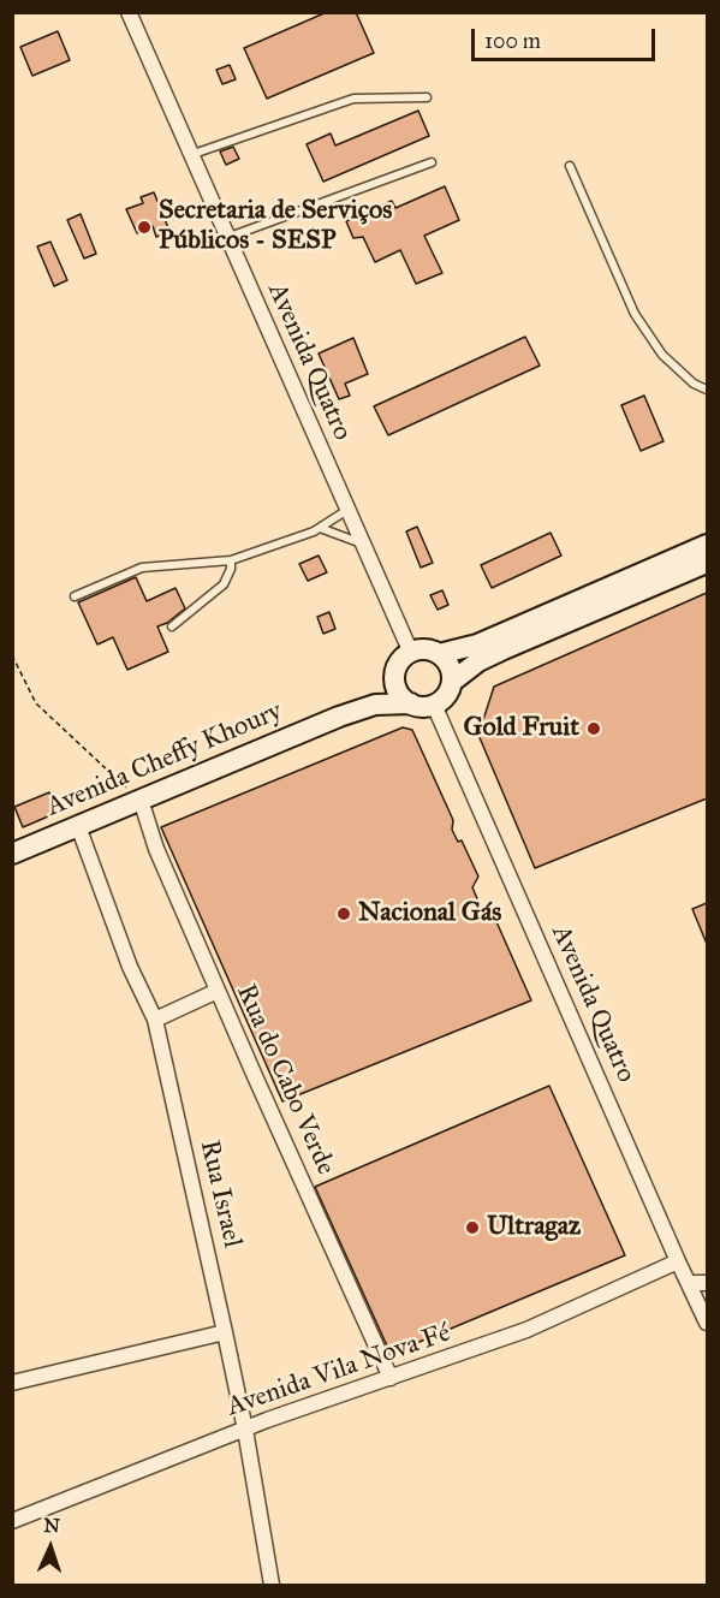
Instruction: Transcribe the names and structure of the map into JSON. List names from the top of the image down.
{
  "streets": {
    "main road": ["Avenida Cheffy Khoury"],
    "street": [
      "Avenida Quatro",
      "Rua do Cabo Verde",
      "Rua Israel",
      "Avenida Vila Nova Fé"
    ]
  },
  "crossings": [
    ["Avenida Quatro", "Avenida Vila Nova Fé"],
    ["Avenida Cheffy Khoury", "Rua do Cabo Verde"],
    ["Avenida Cheffy Khoury", "Rua Israel"],
    ["Rua do Cabo Verde", "Avenida Vila Nova Fé"],
    ["Rua Israel", "Avenida Vila Nova Fé"]
  ],
  "places": [
    "Secretaria de Serviços Públicos - SESP",
    "Gold Fruit",
    "Nacional Gás",
    "Ultragaz"
  ],
  "scale_bar": "100 m",
  "north": "top"
}
